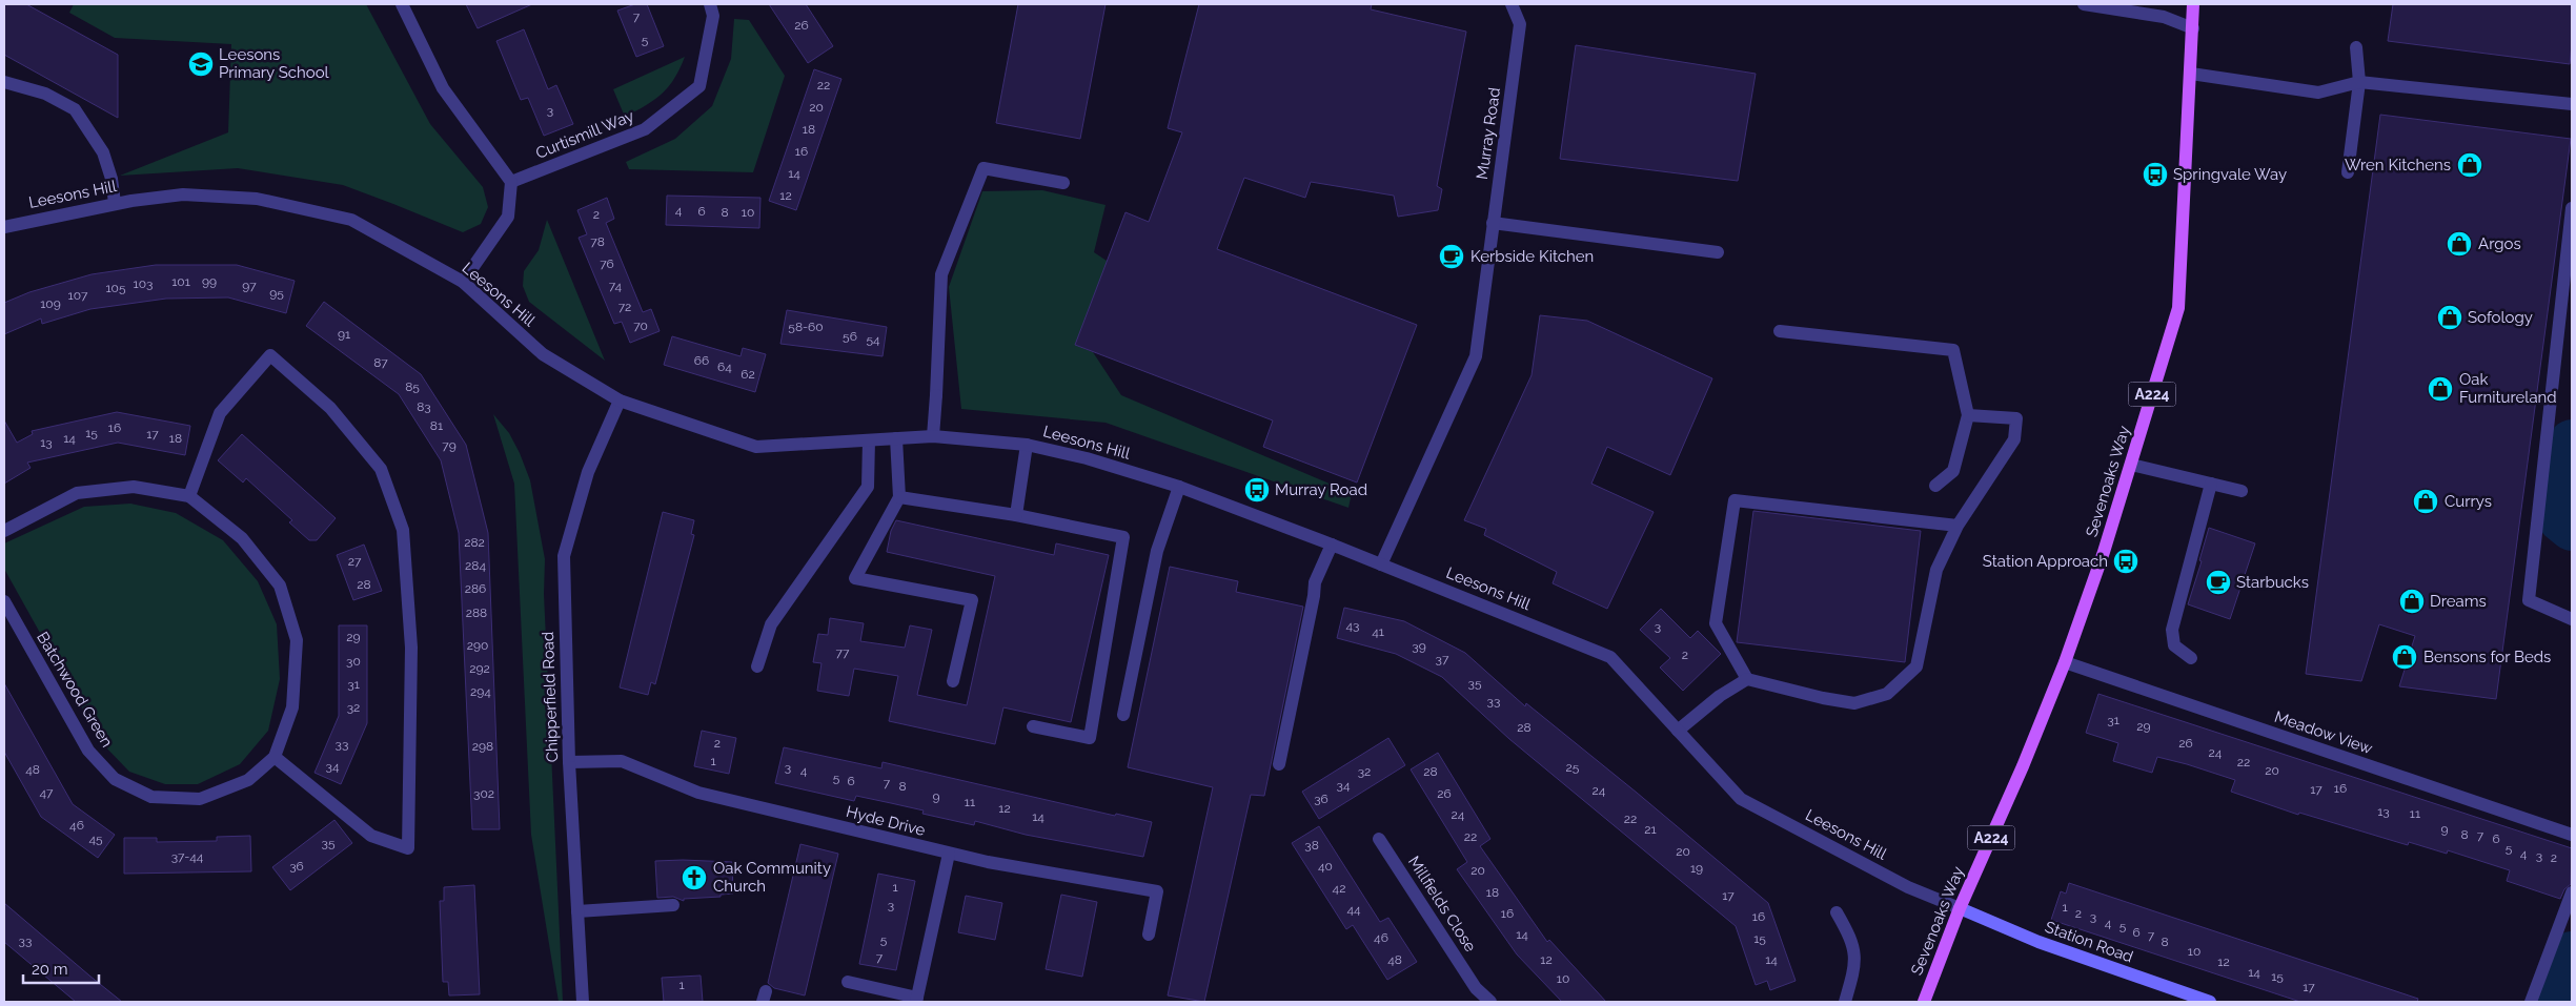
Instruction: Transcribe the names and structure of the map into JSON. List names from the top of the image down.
{
  "streets": {
    "main road": ["A224", "Sevenoaks Way", "Station Road"],
    "street": [
      "Murray Road",
      "Curtismill Way",
      "Leesons Hill",
      "Batchwood Green",
      "Chipperfield Road",
      "Meadow View",
      "Hyde Drive",
      "Millfields Close"
    ]
  },
  "crossings": [
    ["Murray Road", "Leesons Hill"],
    ["Leesons Hill", "Sevenoaks Way"],
    ["Leesons Hill", "Chipperfield Road"],
    ["Leesons Hill", "Station Road"],
    ["Sevenoaks Way", "Meadow View"],
    ["Sevenoaks Way", "Station Road"],
    ["Chipperfield Road", "Hyde Drive"]
  ],
  "places": {
    "school or university": ["Leesons Primary School"],
    "shop": [
      "Wren Kitchens",
      "Argos",
      "Sofology",
      "Oak Furnitureland",
      "Currys",
      "Dreams",
      "Bensons for Beds"
    ],
    "bus stop": ["Springvale Way", "Murray Road", "Station Approach"],
    "cafe": ["Kerbside Kitchen", "Starbucks"],
    "church": ["Oak Community Church"]
  },
  "house_numbers": [
    "7",
    "26",
    "5",
    "22",
    "20",
    "3",
    "18",
    "16",
    "14",
    "12",
    "4",
    "6",
    "8",
    "10",
    "2",
    "78",
    "76",
    "101",
    "99",
    "103",
    "97",
    "74",
    "105",
    "95",
    "107",
    "109",
    "72",
    "70",
    "58-60",
    "91",
    "56",
    "54",
    "66",
    "87",
    "64",
    "62",
    "85",
    "83",
    "81",
    "16",
    "15",
    "17",
    "14",
    "18",
    "13",
    "79",
    "282",
    "27",
    "284",
    "28",
    "286",
    "288",
    "43",
    "3",
    "41",
    "29",
    "290",
    "39",
    "77",
    "2",
    "37",
    "30",
    "292",
    "35",
    "31",
    "294",
    "33",
    "32",
    "31",
    "29",
    "28",
    "2",
    "26",
    "33",
    "298",
    "24",
    "1",
    "22",
    "34",
    "3",
    "25",
    "48",
    "4",
    "20",
    "32",
    "28",
    "5",
    "6",
    "7",
    "34",
    "8",
    "16",
    "17",
    "24",
    "47",
    "302",
    "26",
    "9",
    "36",
    "11",
    "12",
    "13",
    "11",
    "24",
    "14",
    "22",
    "46",
    "21",
    "9",
    "8",
    "7",
    "22",
    "45",
    "6",
    "35",
    "38",
    "5",
    "20",
    "4",
    "3",
    "37-44",
    "2",
    "36",
    "40",
    "19",
    "20",
    "1",
    "42",
    "18",
    "17",
    "3",
    "1",
    "44",
    "16",
    "2",
    "16",
    "3",
    "4",
    "5",
    "6",
    "14",
    "7",
    "46",
    "15",
    "5",
    "33",
    "8",
    "10",
    "7",
    "48",
    "12",
    "14",
    "12",
    "14",
    "15",
    "10",
    "1",
    "17"
  ],
  "scale_bar": "20 m"
}
